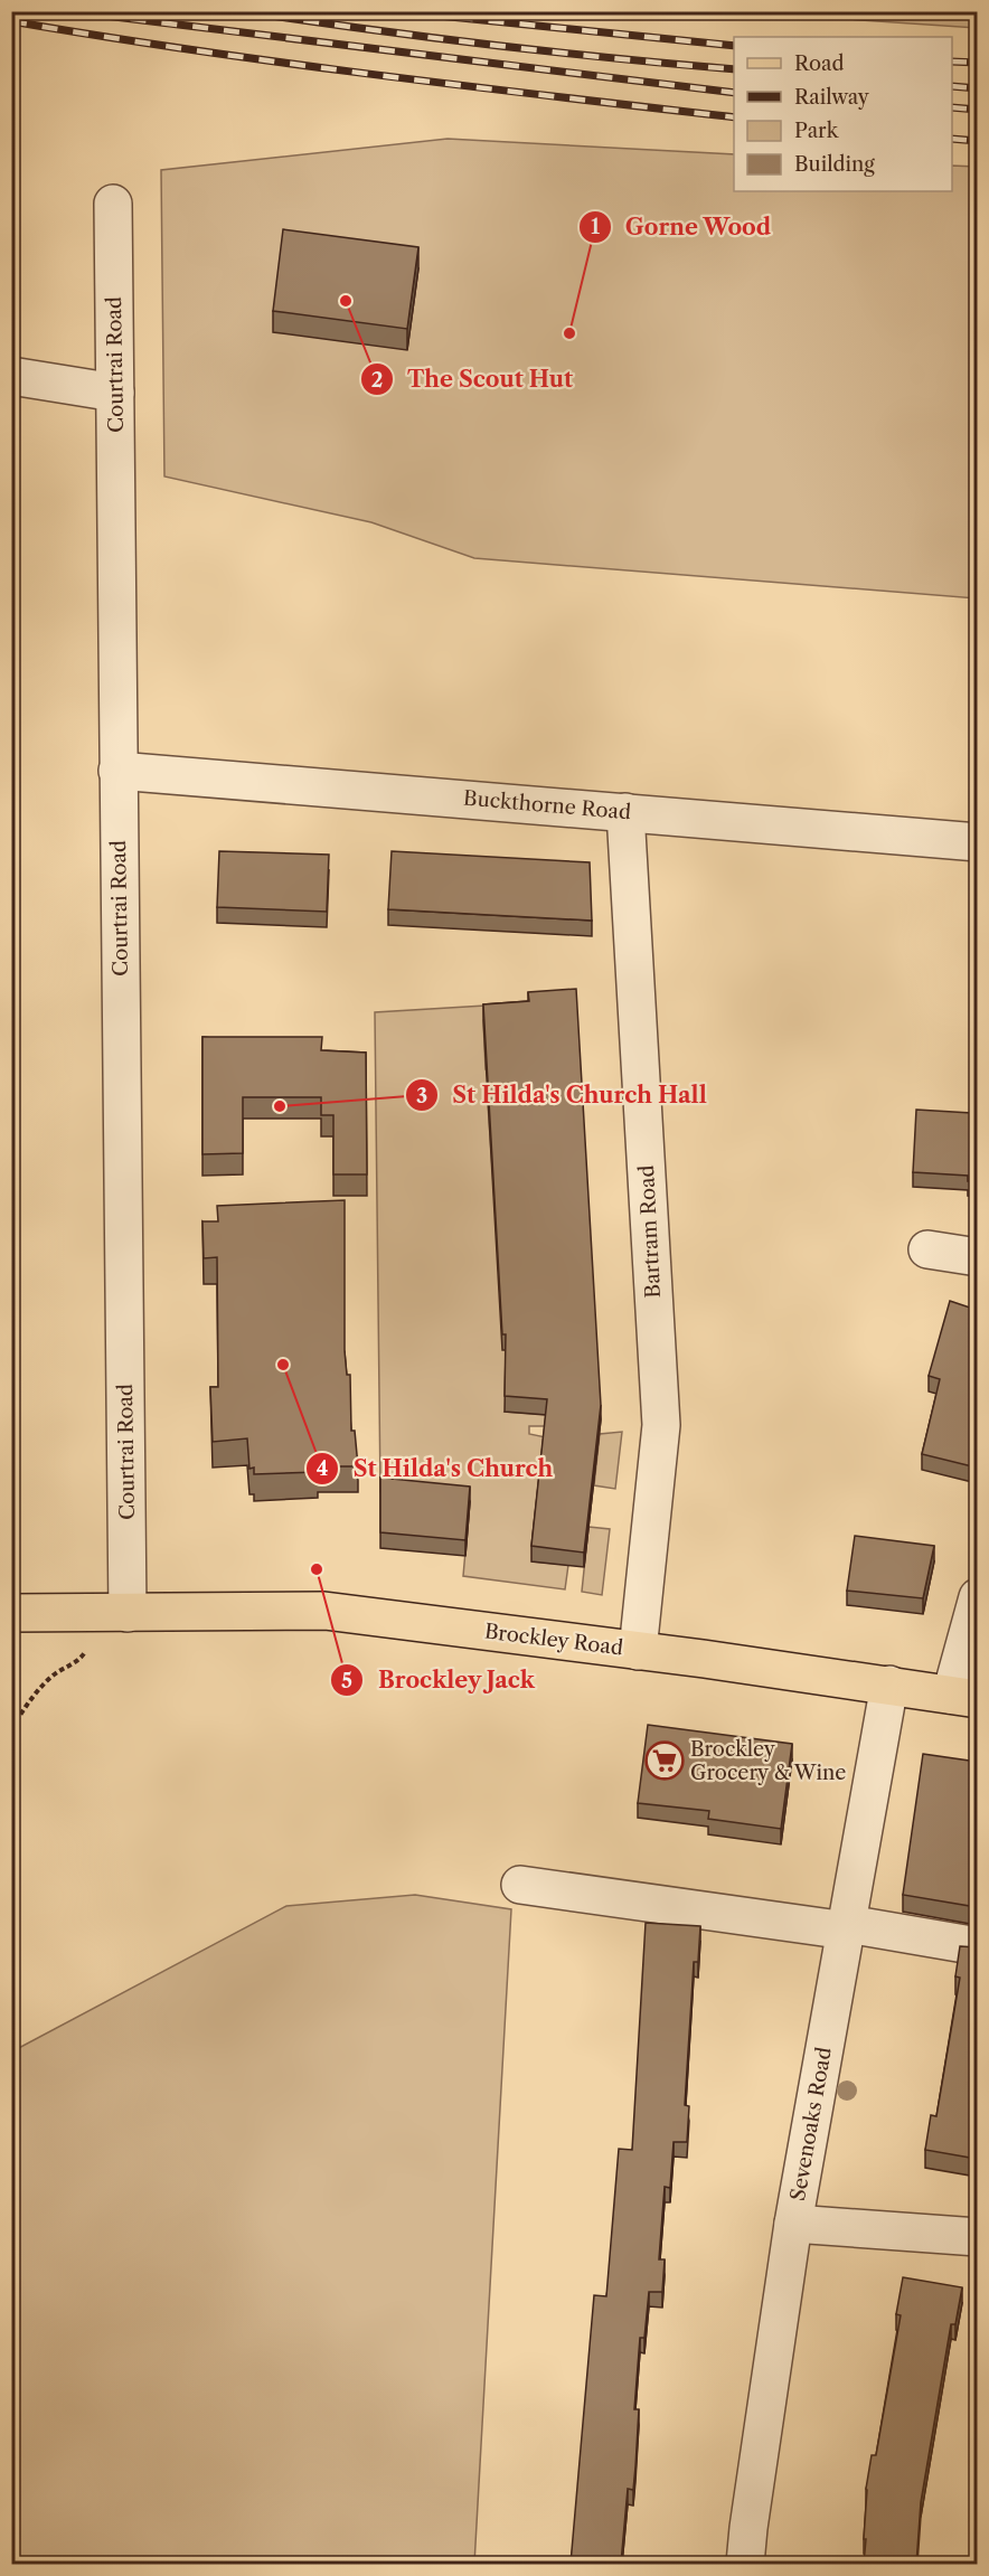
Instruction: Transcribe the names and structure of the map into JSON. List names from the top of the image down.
{
  "streets": {
    "main road": ["Brockley Road"],
    "street": [
      "Courtrai Road",
      "Buckthorne Road",
      "Bartram Road",
      "Sevenoaks Road"
    ]
  },
  "crossings": [
    ["Courtrai Road", "Buckthorne Road"],
    ["Courtrai Road", "Brockley Road"],
    ["Buckthorne Road", "Bartram Road"],
    ["Bartram Road", "Brockley Road"],
    ["Brockley Road", "Sevenoaks Road"]
  ],
  "places": {
    "other": [
      "The Scout Hut",
      "Gorne Wood",
      "St Hilda's Church Hall",
      "St Hilda's Church",
      "Brockley Jack"
    ],
    "supermarket": ["Brockley Grocery & Wine"]
  },
  "legend": [
    "Road",
    "Railway",
    "Park",
    "Building"
  ]
}
